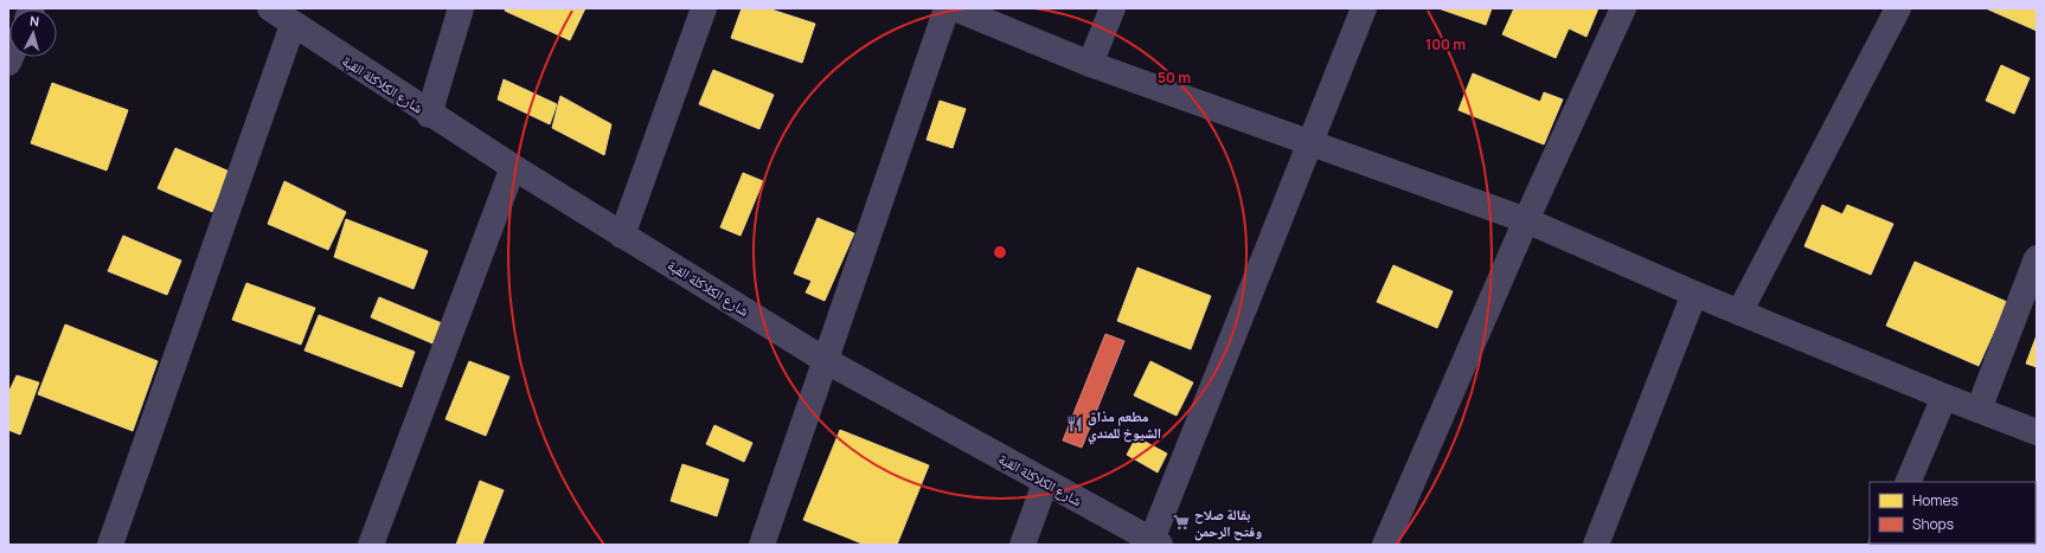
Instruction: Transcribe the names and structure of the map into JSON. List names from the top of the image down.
{
  "streets": {
    "street": ["شارع الكلاكلة القبة"]
  },
  "places": {
    "restaurant": ["مطعم مذاق الشيوخ للمندي"],
    "supermarket": ["بقالة صلاح وفتح الرحمن"]
  },
  "legend": ["Homes", "Shops"],
  "north": "top",
  "rings": ["100 m", "50 m"]
}
